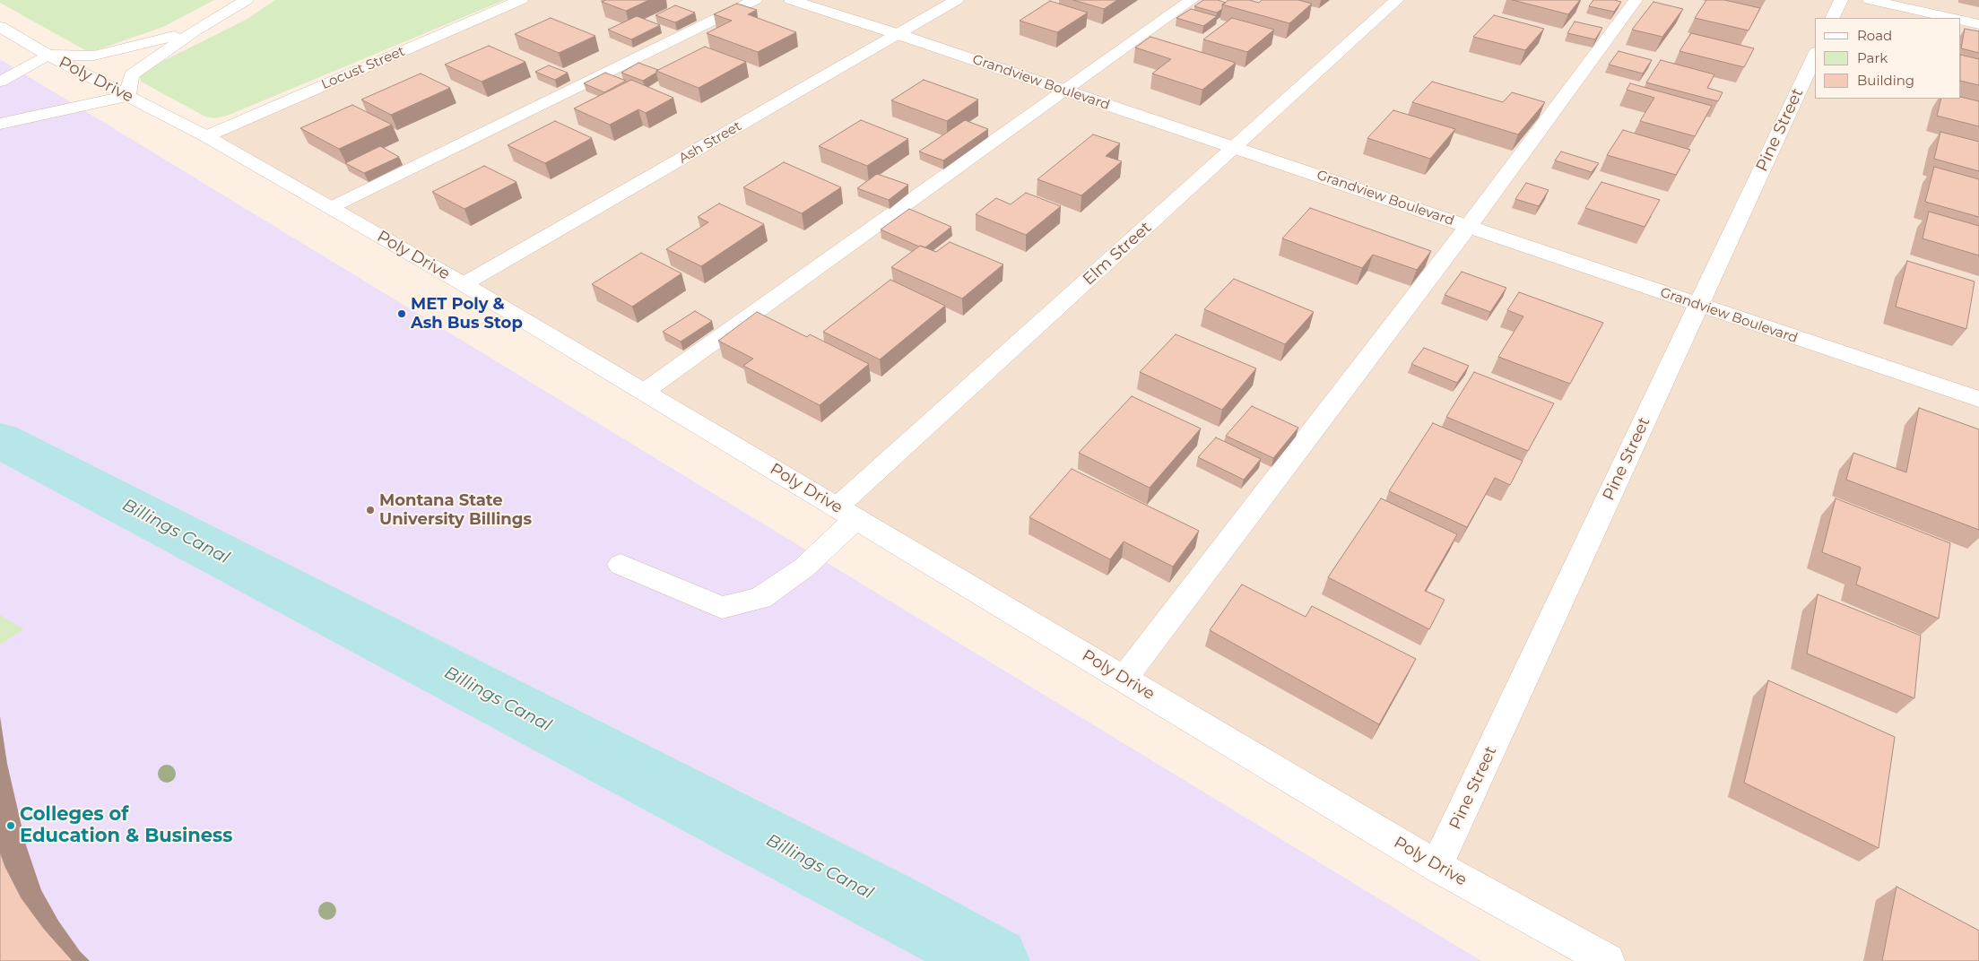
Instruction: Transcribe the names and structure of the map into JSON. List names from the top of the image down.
{
  "streets": {
    "street": [
      "Locust Street",
      "Poly Drive",
      "Grandview Boulevard",
      "Pine Street",
      "Ash Street",
      "Elm Street"
    ]
  },
  "crossings": [
    ["Locust Street", "Poly Drive"],
    ["Poly Drive", "Pine Street"],
    ["Poly Drive", "Ash Street"],
    ["Poly Drive", "Elm Street"],
    ["Grandview Boulevard", "Pine Street"],
    ["Grandview Boulevard", "Ash Street"],
    ["Grandview Boulevard", "Elm Street"]
  ],
  "water": ["Billings Canal"],
  "places": ["MET Poly & Ash Bus Stop", "Montana State University Billings", "Colleges of Education & Business"],
  "legend": ["Road", "Park", "Building"]
}
